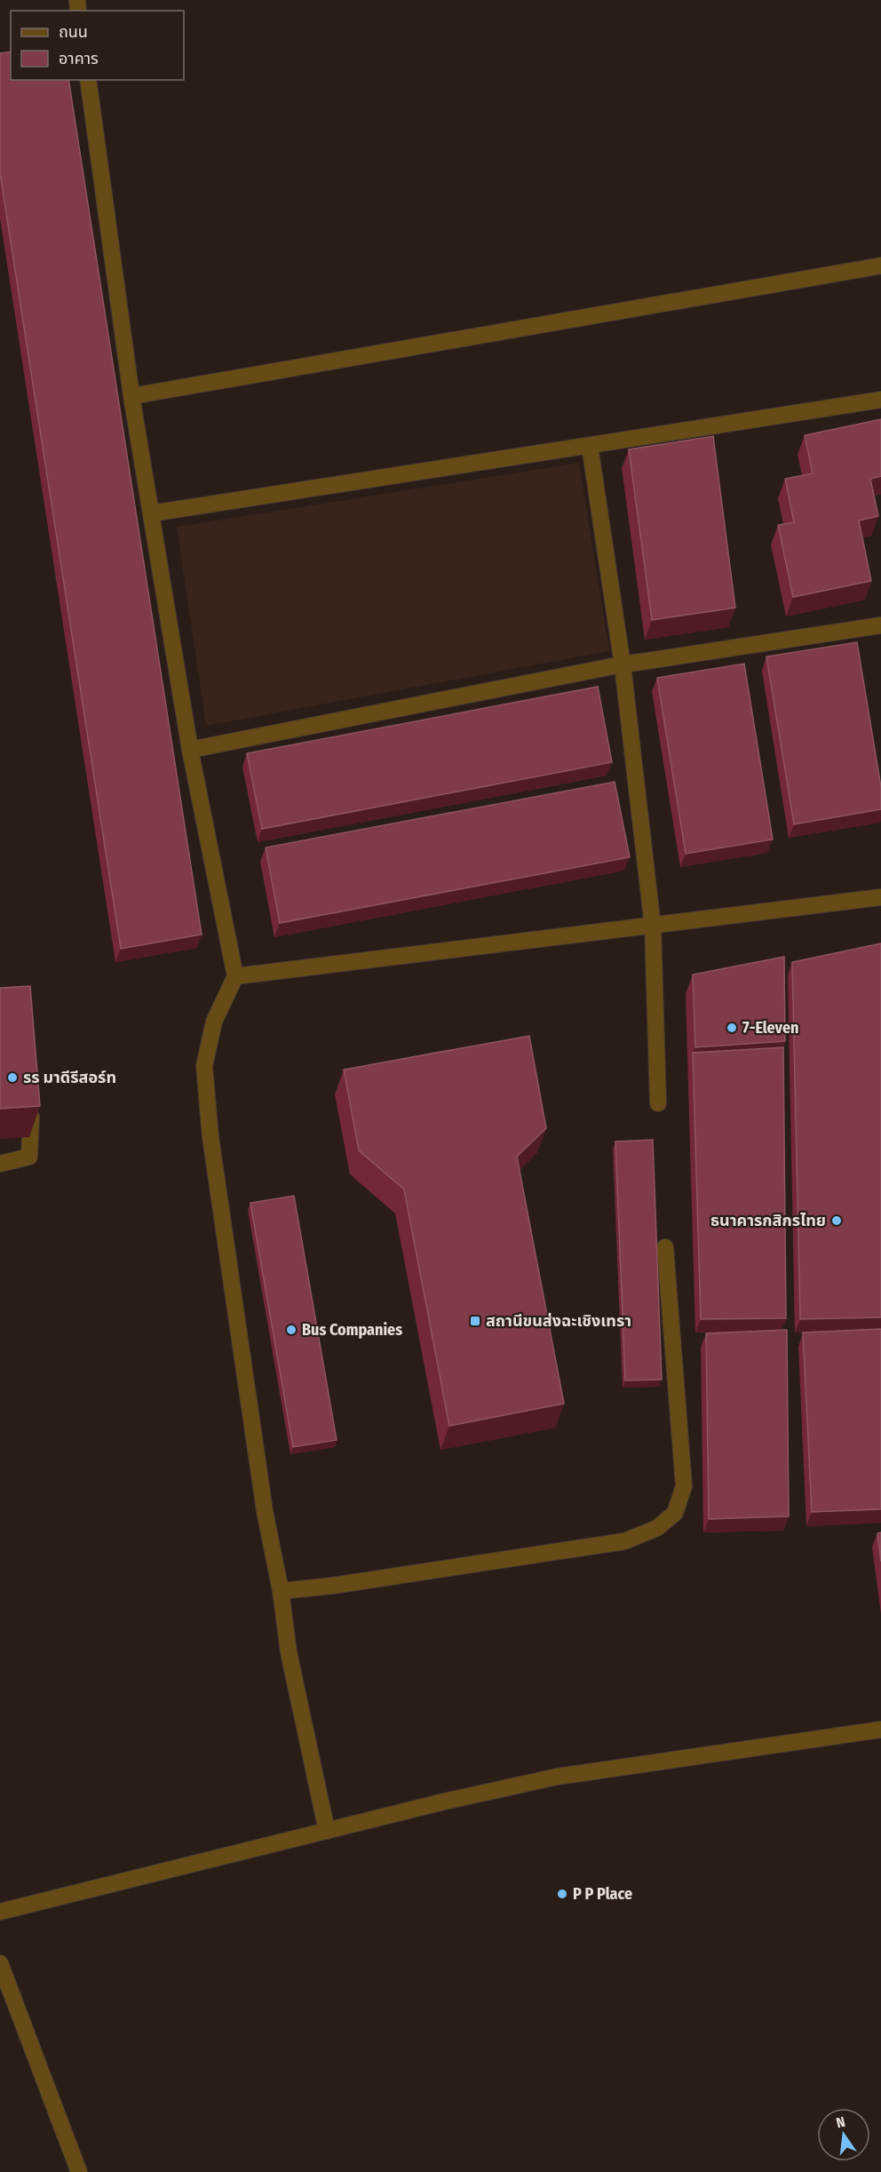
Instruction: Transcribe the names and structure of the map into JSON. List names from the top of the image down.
{
  "places": {
    "other": [
      "7-Eleven",
      "รร มาดีรีสอร์ท",
      "ธนาคารกสิกรไทย",
      "Bus Companies",
      "P P Place"
    ],
    "transit": ["สถานีขนส่งฉะเชิงเทรา"]
  },
  "legend": ["ถนน", "อาคาร"],
  "north": "top"
}
